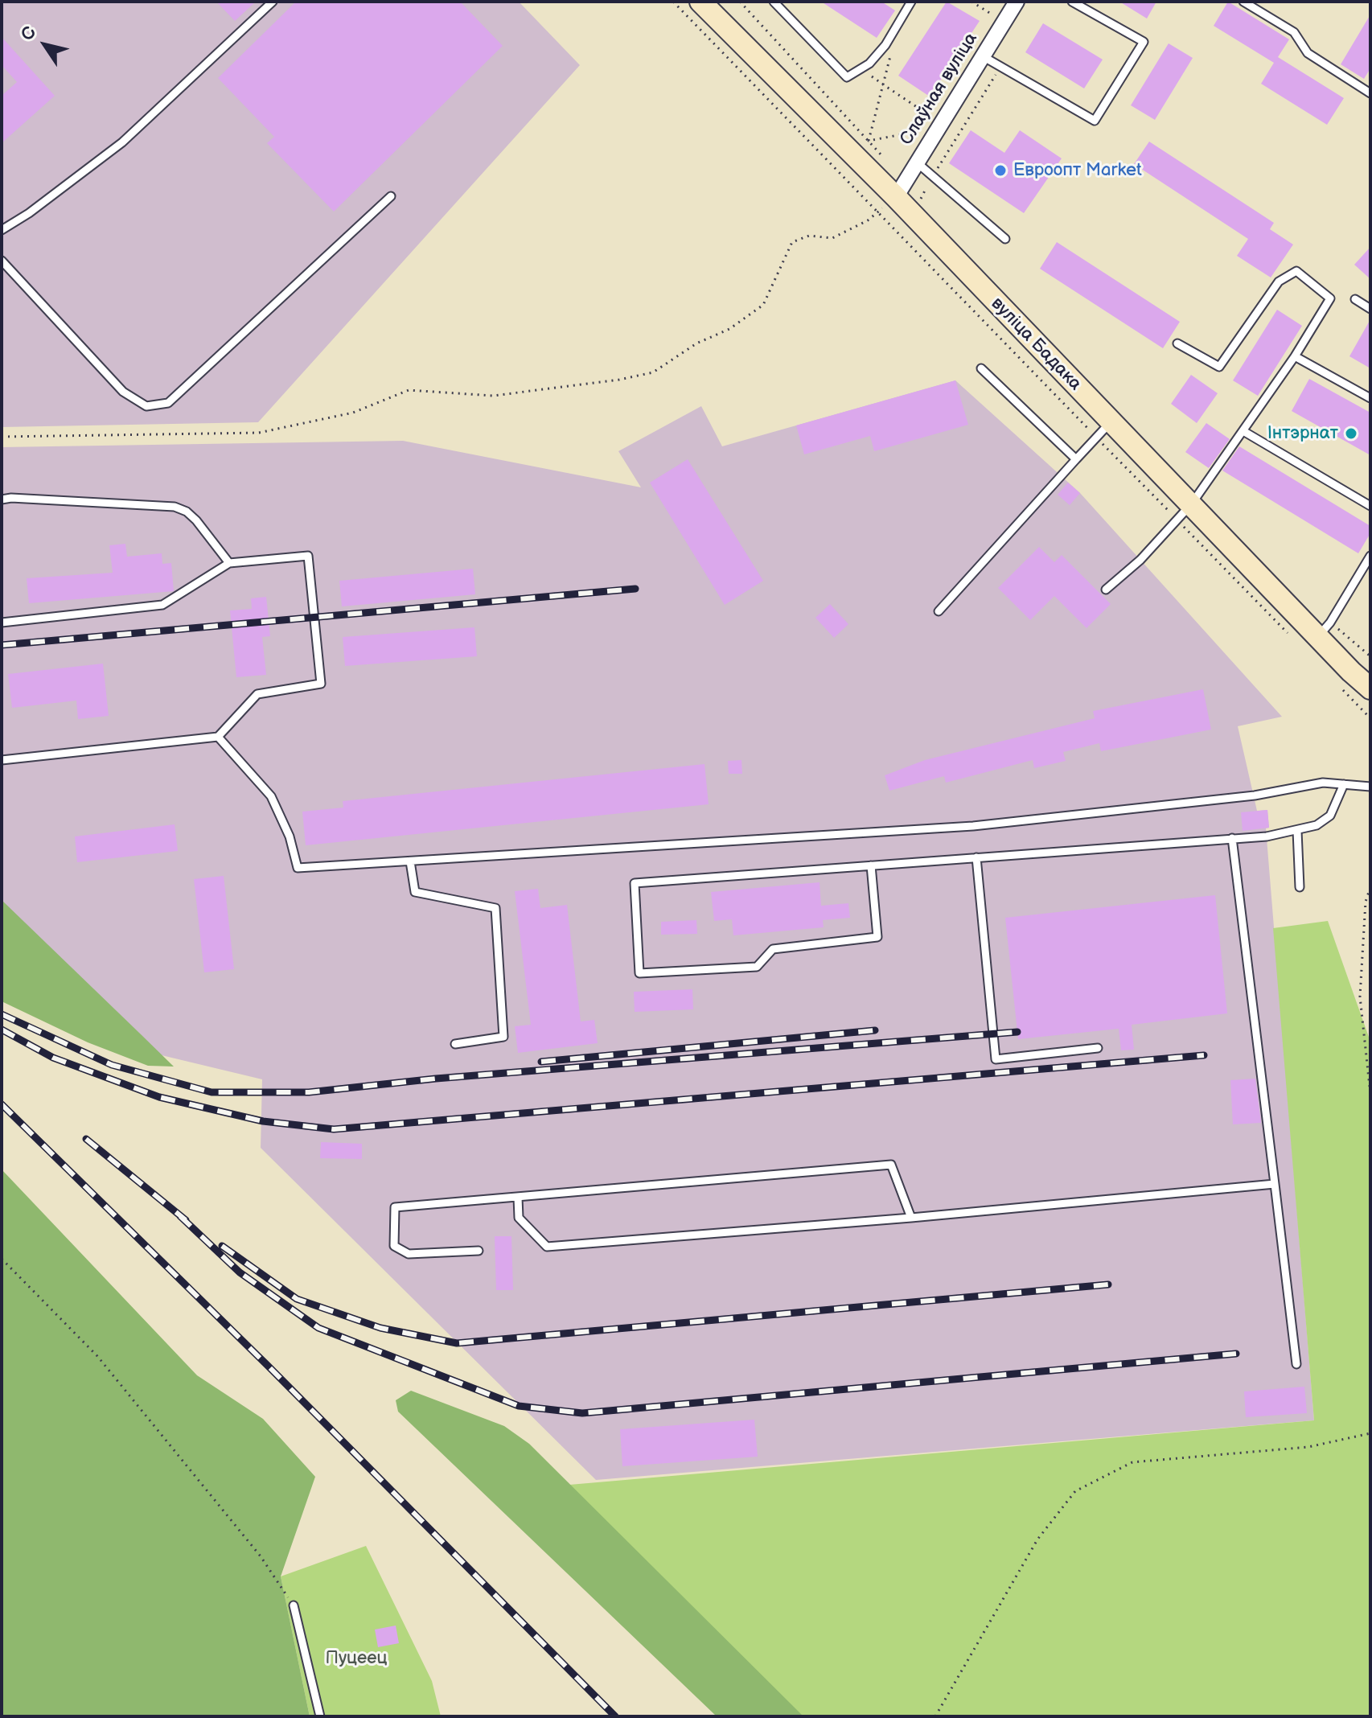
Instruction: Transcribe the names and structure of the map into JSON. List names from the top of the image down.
{
  "streets": {
    "main road": ["вуліца Бадака"],
    "street": ["Слаўная вуліца"]
  },
  "crossings": [
    ["Слаўная вуліца", "вуліца Бадака"]
  ],
  "parks": ["Пуцеец"],
  "places": ["Евроопт Market", "Інтэрнат"],
  "north": "top left"
}
